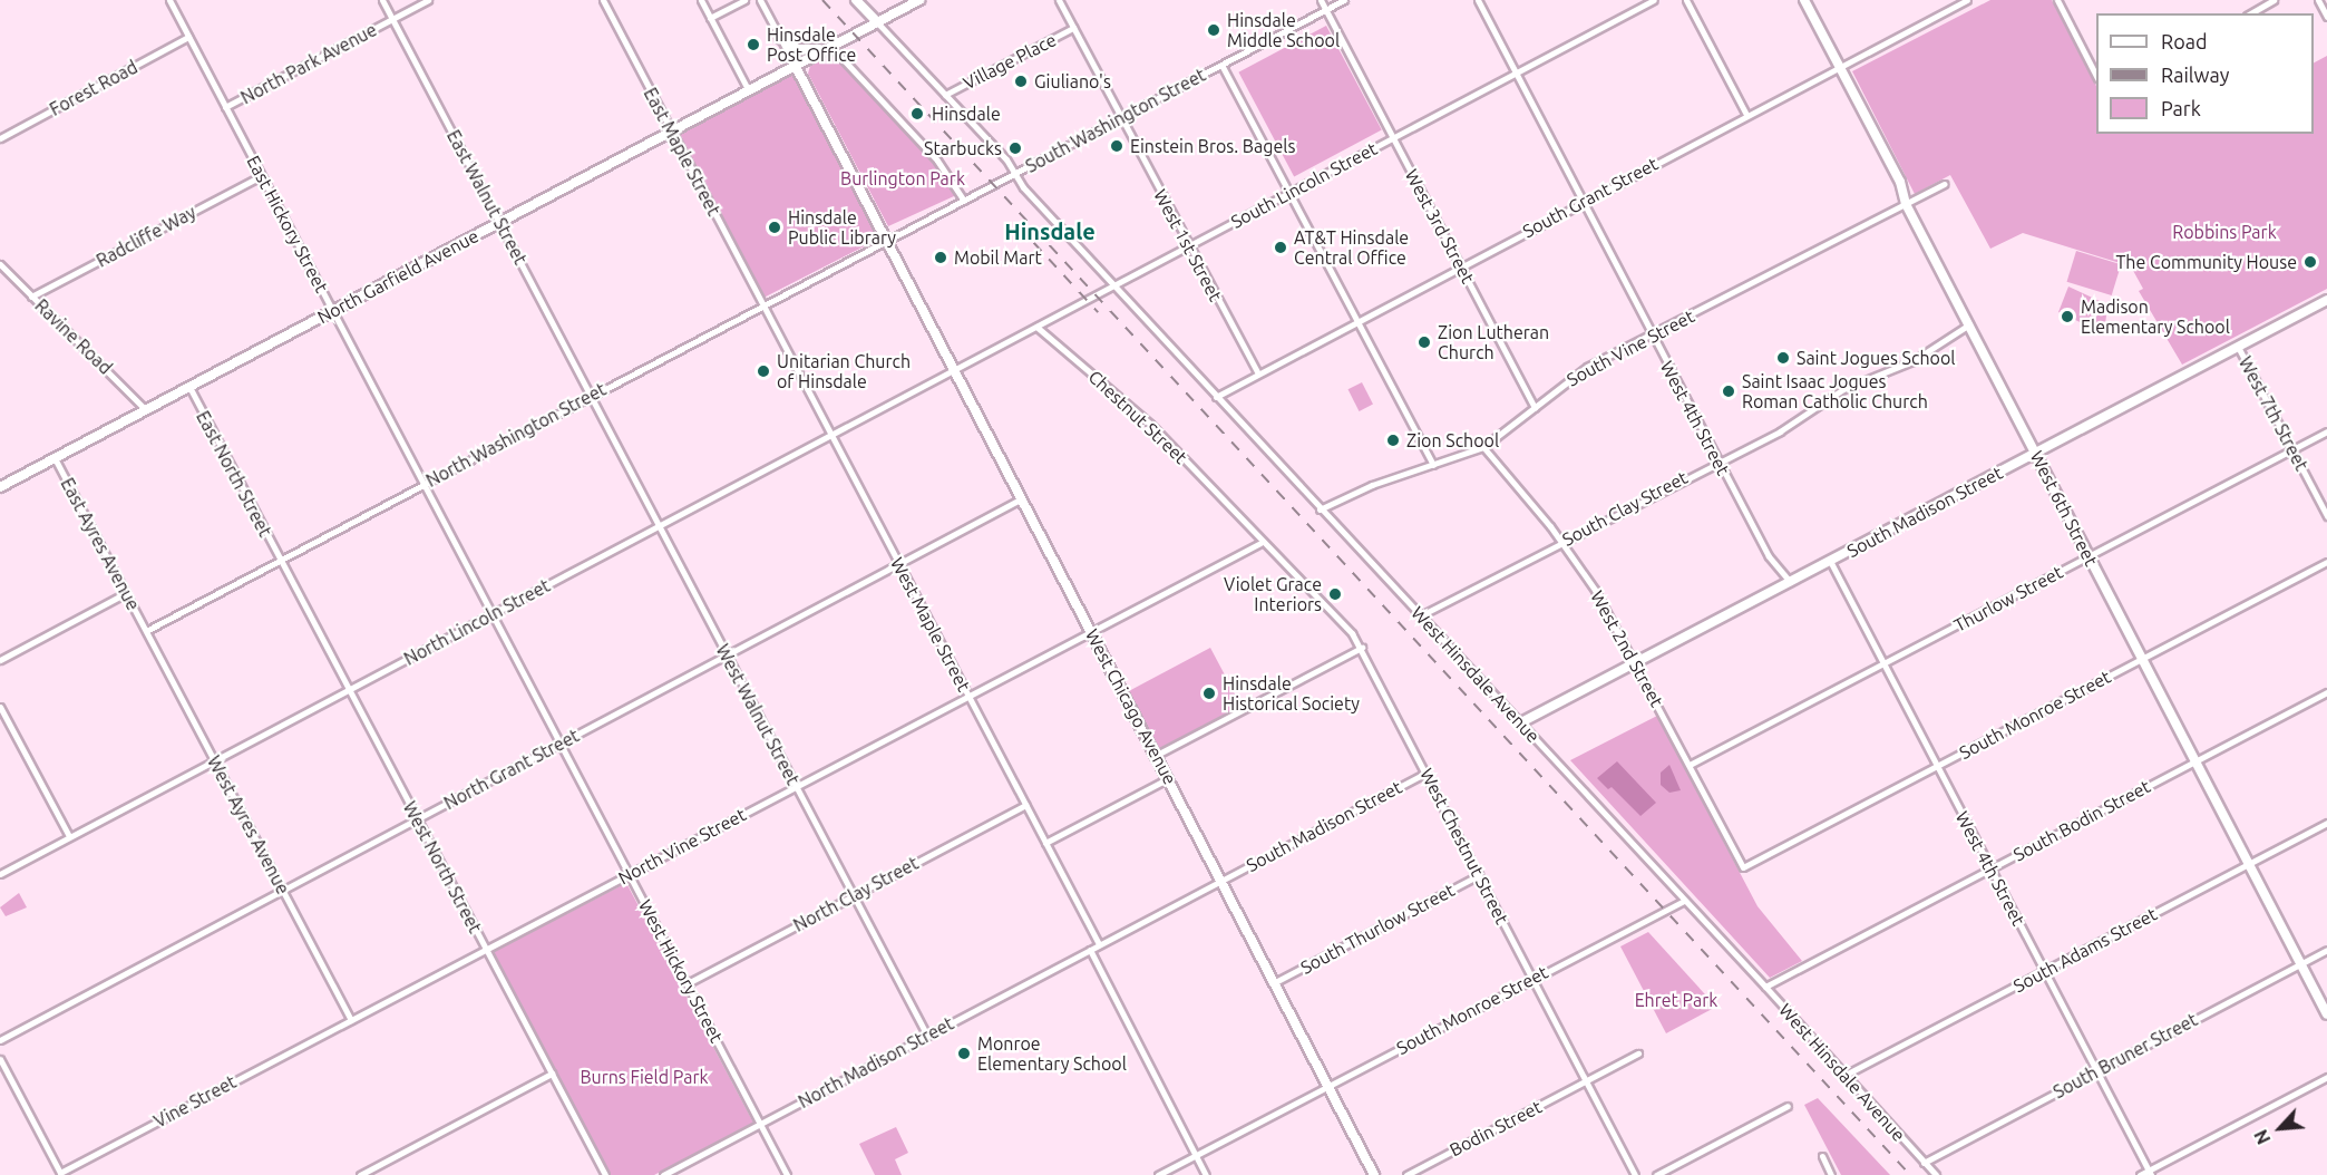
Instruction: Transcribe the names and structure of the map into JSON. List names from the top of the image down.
{
  "streets": {
    "main road": [
      "North Garfield Avenue",
      "West 6th Street",
      "South Madison Street",
      "West Chicago Avenue"
    ],
    "street": [
      "Village Place",
      "North Park Avenue",
      "Forest Road",
      "South Washington Street",
      "East Maple Street",
      "South Lincoln Street",
      "East Walnut Street",
      "South Grant Street",
      "East Hickory Street",
      "West 3rd Street",
      "Radcliffe Way",
      "West 1st Street",
      "Ravine Road",
      "South Vine Street",
      "West 7th Street",
      "Chestnut Street",
      "West 4th Street",
      "North Washington Street",
      "East North Street",
      "South Clay Street",
      "East Ayres Avenue",
      "Thurlow Street",
      "North Lincoln Street",
      "West Maple Street",
      "West 2nd Street",
      "West Hinsdale Avenue",
      "West Walnut Street",
      "South Monroe Street",
      "North Grant Street",
      "South Bodin Street",
      "West Ayres Avenue",
      "North Vine Street",
      "West Chestnut Street",
      "West North Street",
      "North Clay Street",
      "South Thurlow Street",
      "South Adams Street",
      "West Hickory Street",
      "South Bruner Street",
      "North Madison Street",
      "Vine Street",
      "Bodin Street"
    ]
  },
  "crossings": [
    ["Village Place", "West 1st Street"],
    ["Village Place", "West Hinsdale Avenue"],
    ["North Park Avenue", "East Walnut Street"],
    ["North Park Avenue", "East Hickory Street"],
    ["Forest Road", "East Hickory Street"],
    ["South Washington Street", "West 3rd Street"],
    ["South Washington Street", "West 1st Street"],
    ["South Washington Street", "North Washington Street"],
    ["South Washington Street", "West Hinsdale Avenue"],
    ["South Washington Street", "West Chicago Avenue"],
    ["East Maple Street", "North Garfield Avenue"],
    ["East Maple Street", "North Washington Street"],
    ["East Maple Street", "West Maple Street"],
    ["South Lincoln Street", "West 3rd Street"],
    ["South Lincoln Street", "West 1st Street"],
    ["South Lincoln Street", "Chestnut Street"],
    ["South Lincoln Street", "West 4th Street"],
    ["South Lincoln Street", "North Lincoln Street"],
    ["South Lincoln Street", "West Hinsdale Avenue"],
    ["South Lincoln Street", "West Chicago Avenue"],
    ["East Walnut Street", "North Garfield Avenue"],
    ["East Walnut Street", "North Washington Street"],
    ["East Walnut Street", "West Walnut Street"],
    ["South Grant Street", "West 3rd Street"],
    ["South Grant Street", "West 1st Street"],
    ["South Grant Street", "West 4th Street"],
    ["South Grant Street", "West 6th Street"],
    ["South Grant Street", "West Hinsdale Avenue"],
    ["East Hickory Street", "Radcliffe Way"],
    ["East Hickory Street", "North Garfield Avenue"],
    ["East Hickory Street", "North Washington Street"],
    ["East Hickory Street", "West Hickory Street"],
    ["West 3rd Street", "South Vine Street"],
    ["Radcliffe Way", "Ravine Road"],
    ["North Garfield Avenue", "Ravine Road"],
    ["North Garfield Avenue", "East North Street"],
    ["North Garfield Avenue", "East Ayres Avenue"],
    ["North Garfield Avenue", "West Hinsdale Avenue"],
    ["North Garfield Avenue", "West Chicago Avenue"],
    ["South Vine Street", "West 4th Street"],
    ["South Vine Street", "West 6th Street"],
    ["South Vine Street", "West 2nd Street"],
    ["South Vine Street", "West Hinsdale Avenue"],
    ["West 7th Street", "South Madison Street"],
    ["West 7th Street", "Thurlow Street"],
    ["Chestnut Street", "West Chestnut Street"],
    ["West 4th Street", "South Clay Street"],
    ["West 4th Street", "South Madison Street"],
    ["West 4th Street", "Thurlow Street"],
    ["West 4th Street", "South Monroe Street"],
    ["West 4th Street", "South Bodin Street"],
    ["West 4th Street", "South Adams Street"],
    ["West 4th Street", "South Bruner Street"],
    ["North Washington Street", "East North Street"],
    ["North Washington Street", "East Ayres Avenue"],
    ["North Washington Street", "West Maple Street"],
    ["North Washington Street", "West Chicago Avenue"],
    ["North Washington Street", "West Walnut Street"],
    ["North Washington Street", "West Ayres Avenue"],
    ["North Washington Street", "West North Street"],
    ["North Washington Street", "West Hickory Street"],
    ["East North Street", "West North Street"],
    ["South Clay Street", "West 6th Street"],
    ["South Clay Street", "West 2nd Street"],
    ["South Clay Street", "West Hinsdale Avenue"],
    ["West 6th Street", "South Madison Street"],
    ["West 6th Street", "Thurlow Street"],
    ["West 6th Street", "South Monroe Street"],
    ["West 6th Street", "South Bodin Street"],
    ["West 6th Street", "South Adams Street"],
    ["West 6th Street", "South Bruner Street"],
    ["South Madison Street", "West 2nd Street"],
    ["South Madison Street", "West Hinsdale Avenue"],
    ["South Madison Street", "West Chicago Avenue"],
    ["South Madison Street", "West Chestnut Street"],
    ["East Ayres Avenue", "West Ayres Avenue"],
    ["Thurlow Street", "West 2nd Street"],
    ["North Lincoln Street", "West Maple Street"],
    ["North Lincoln Street", "West Chicago Avenue"],
    ["North Lincoln Street", "West Walnut Street"],
    ["North Lincoln Street", "West Ayres Avenue"],
    ["North Lincoln Street", "West North Street"],
    ["North Lincoln Street", "West Hickory Street"],
    ["West Maple Street", "North Grant Street"],
    ["West Maple Street", "North Vine Street"],
    ["West Maple Street", "North Clay Street"],
    ["West Maple Street", "North Madison Street"],
    ["West 2nd Street", "South Monroe Street"],
    ["West Hinsdale Avenue", "South Monroe Street"],
    ["West Hinsdale Avenue", "South Bodin Street"],
    ["West Hinsdale Avenue", "South Adams Street"],
    ["West Hinsdale Avenue", "South Bruner Street"],
    ["West Chicago Avenue", "South Monroe Street"],
    ["West Chicago Avenue", "North Grant Street"],
    ["West Chicago Avenue", "North Vine Street"],
    ["West Chicago Avenue", "South Thurlow Street"],
    ["West Walnut Street", "North Grant Street"],
    ["West Walnut Street", "North Vine Street"],
    ["West Walnut Street", "North Clay Street"],
    ["West Walnut Street", "North Madison Street"],
    ["South Monroe Street", "West Chestnut Street"],
    ["North Grant Street", "West Ayres Avenue"],
    ["North Grant Street", "West North Street"],
    ["North Grant Street", "West Hickory Street"],
    ["West Ayres Avenue", "North Vine Street"],
    ["North Vine Street", "West North Street"],
    ["North Vine Street", "West Hickory Street"],
    ["North Vine Street", "Vine Street"],
    ["West Chestnut Street", "South Thurlow Street"],
    ["West Chestnut Street", "Bodin Street"],
    ["North Clay Street", "West Hickory Street"],
    ["West Hickory Street", "North Madison Street"]
  ],
  "districts": ["Hinsdale"],
  "parks": [
    "Burlington Park",
    "Robbins Park",
    "Ehret Park",
    "Burns Field Park"
  ],
  "places": [
    "Hinsdale Middle School",
    "Hinsdale Post Office",
    "Giuliano's",
    "Hinsdale",
    "Einstein Bros. Bagels",
    "Starbucks",
    "Hinsdale Public Library",
    "AT&T Hinsdale Central Office",
    "Mobil Mart",
    "The Community House",
    "Madison Elementary School",
    "Zion Lutheran Church",
    "Saint Jogues School",
    "Unitarian Church of Hinsdale",
    "Saint Isaac Jogues Roman Catholic Church",
    "Zion School",
    "Violet Grace Interiors",
    "Hinsdale Historical Society",
    "Monroe Elementary School"
  ],
  "legend": ["Road", "Railway", "Park"],
  "north": "bottom left"
}
